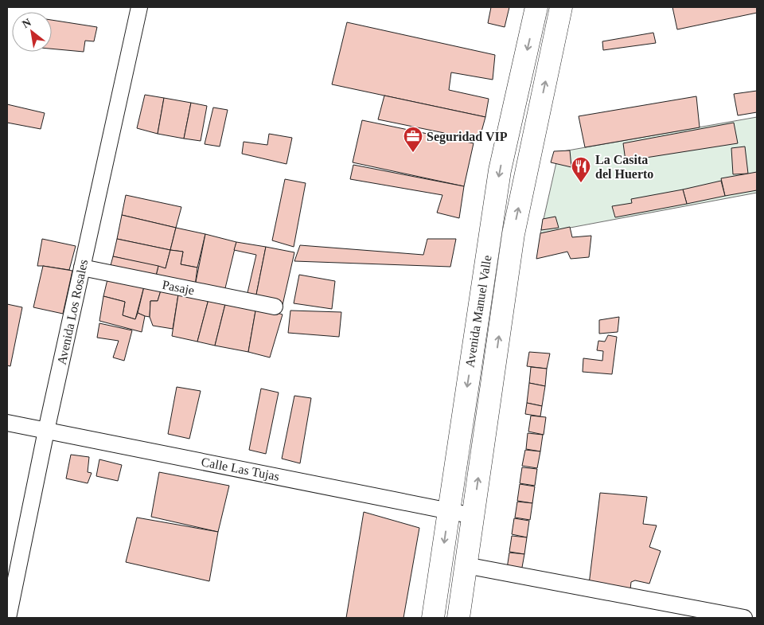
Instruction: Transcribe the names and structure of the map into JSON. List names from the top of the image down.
{
  "streets": {
    "main road": ["Avenida Manuel Valle"],
    "street": ["Pasaje", "Avenida Los Rosales", "Calle Las Tujas"]
  },
  "crossings": [
    ["Pasaje", "Avenida Los Rosales"],
    ["Avenida Manuel Valle", "Calle Las Tujas"],
    ["Avenida Los Rosales", "Calle Las Tujas"]
  ],
  "places": {
    "office": ["Seguridad VIP"],
    "restaurant": ["La Casita del Huerto"]
  },
  "north": "top left"
}
